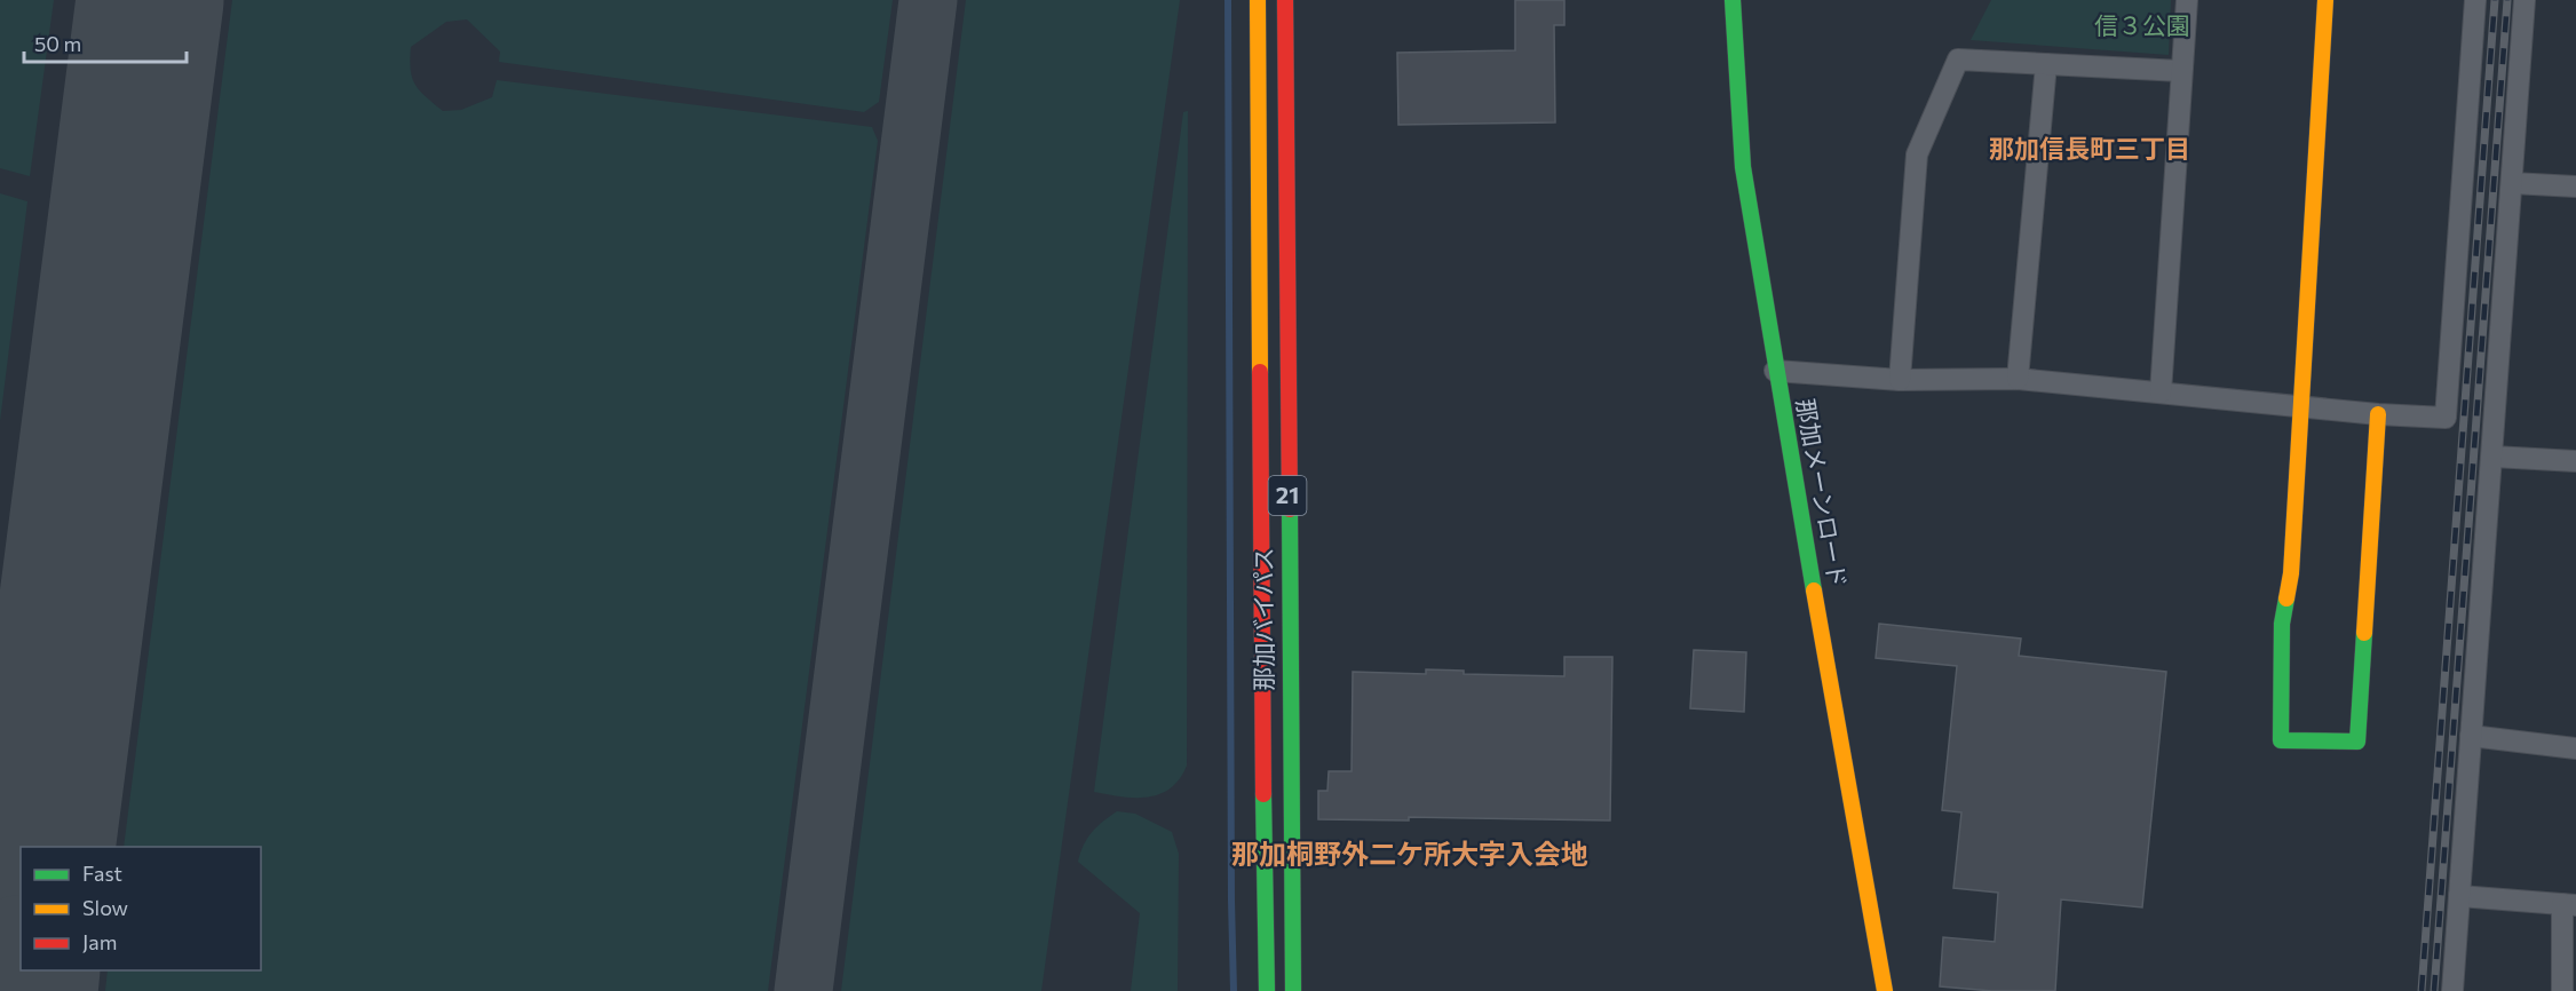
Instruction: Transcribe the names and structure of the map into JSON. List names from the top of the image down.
{
  "streets": {
    "main road": ["那加メーンロード", "21", "那加バイパス"]
  },
  "districts": ["那加信長町三丁目", "那加桐野外二ケ所大字入会地"],
  "parks": ["信３公園"],
  "legend": ["Fast", "Slow", "Jam"],
  "scale_bar": "50 m"
}
